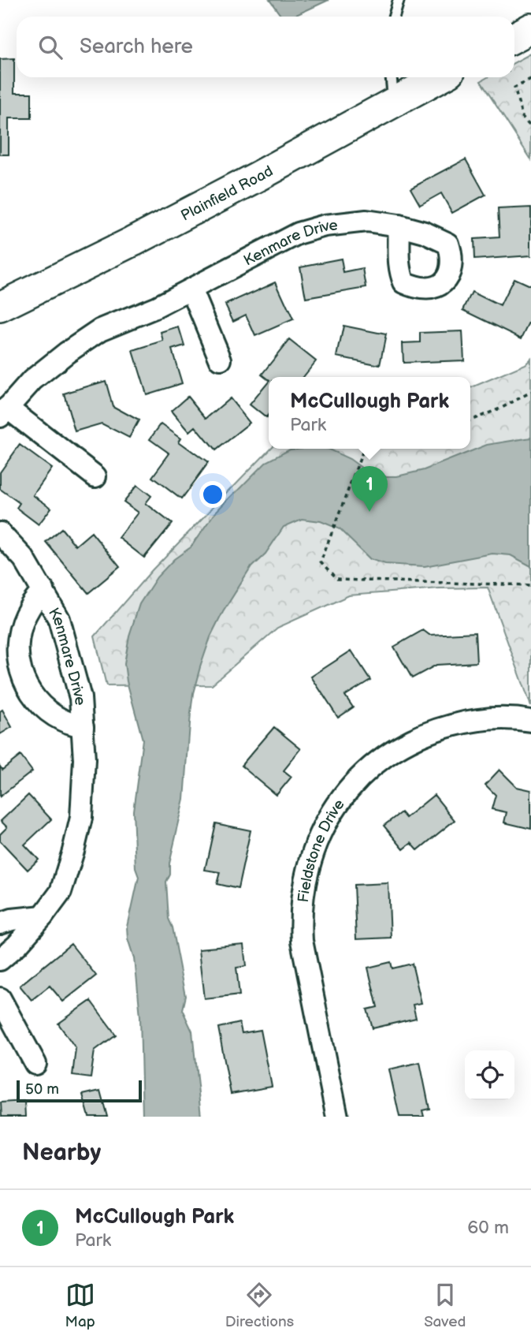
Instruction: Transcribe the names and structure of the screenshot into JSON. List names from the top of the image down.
{
  "streets": {
    "main road": ["Plainfield Road"],
    "street": ["Kenmare Drive", "Fieldstone Drive"]
  },
  "scale_bar": "50 m",
  "page": {
    "search": "Search here",
    "popup": ["McCullough Park", "Park"],
    "pins": "1",
    "scale": "50 m",
    "heading": "Nearby",
    "list": [
      {
        "mark": "1",
        "name": "McCullough Park",
        "note": "Park",
        "value": "60 m"
      }
    ],
    "nav": ["Map", "Directions", "Saved"]
  }
}
